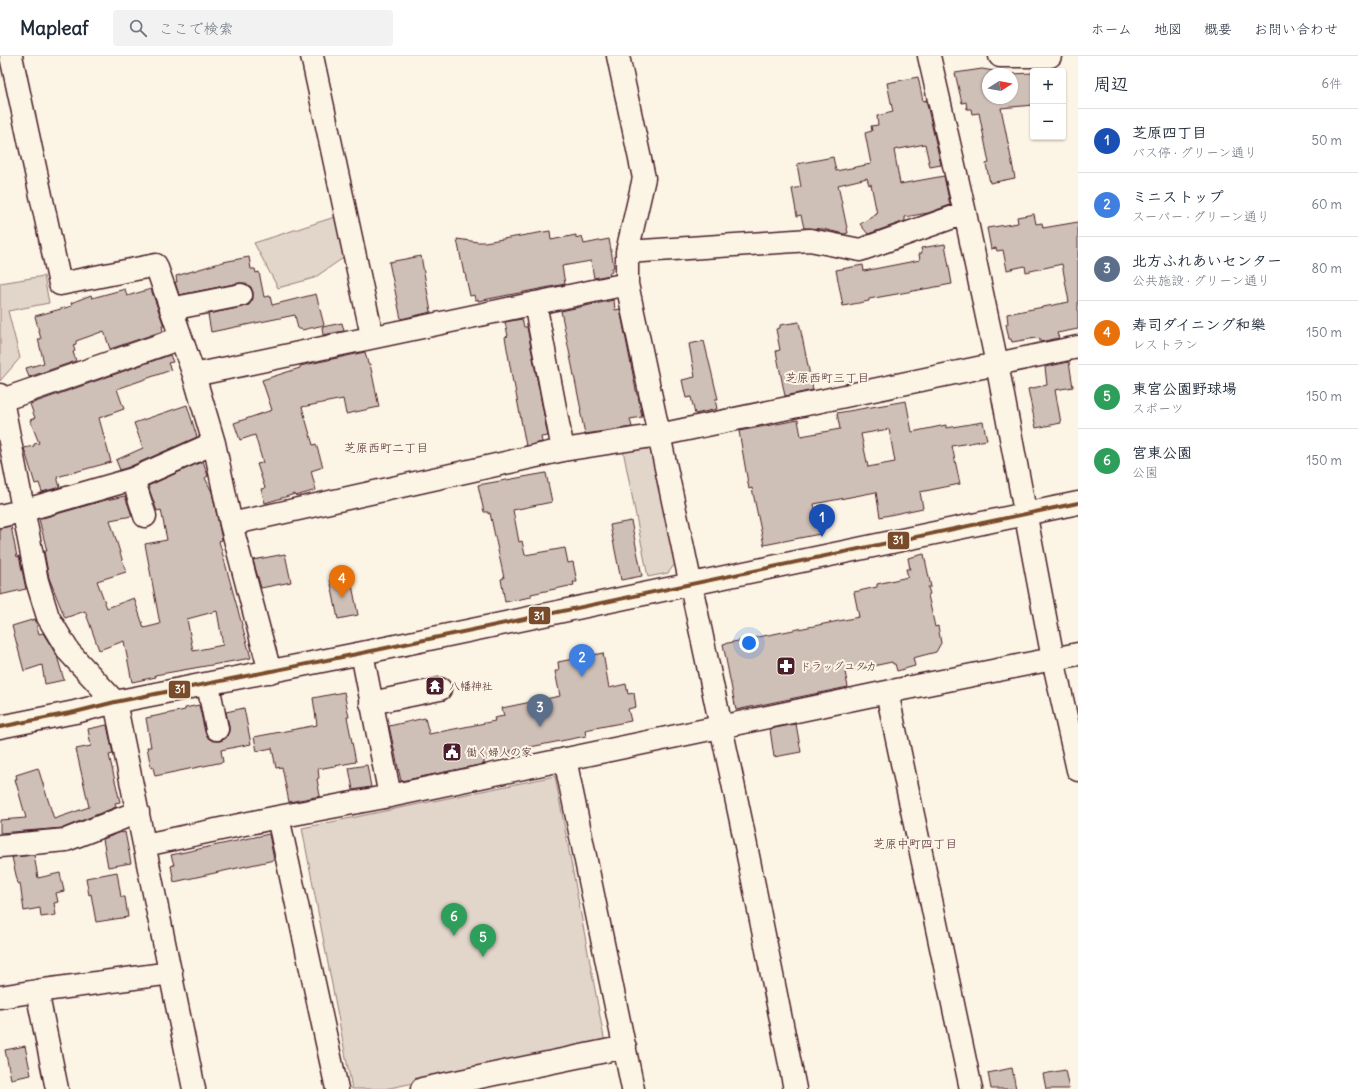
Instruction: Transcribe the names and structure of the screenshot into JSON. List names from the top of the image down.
{
  "districts": ["芝原西町三丁目", "芝原西町二丁目", "芝原中町四丁目"],
  "places": {
    "pharmacy": ["ドラッグユタカ"],
    "temple": ["八幡神社"],
    "public building": ["働く婦人の家"]
  },
  "lines": ["transit line 31"],
  "north": "right",
  "page": {
    "header": "Mapleaf",
    "search": "ここで検索",
    "nav": [
      "ホーム",
      "地図",
      "概要",
      "お問い合わせ"
    ],
    "heading": ["周辺", "6件"],
    "map_buttons": ["+", "−"],
    "list": [
      {
        "mark": "1",
        "name": "芝原四丁目",
        "note": "バス停 · グリーン通り",
        "value": "50 m"
      },
      {
        "mark": "2",
        "name": "ミニストップ",
        "note": "スーパー · グリーン通り",
        "value": "60 m"
      },
      {
        "mark": "3",
        "name": "北方ふれあいセンター",
        "note": "公共施設 · グリーン通り",
        "value": "80 m"
      },
      {
        "mark": "4",
        "name": "寿司ダイニング和樂",
        "note": "レストラン",
        "value": "150 m"
      },
      {
        "mark": "5",
        "name": "東宮公園野球場",
        "note": "スポーツ",
        "value": "150 m"
      },
      {
        "mark": "6",
        "name": "宮東公園",
        "note": "公園",
        "value": "150 m"
      }
    ],
    "pins": [
      "1",
      "4",
      "2",
      "3",
      "6",
      "5"
    ]
  }
}
